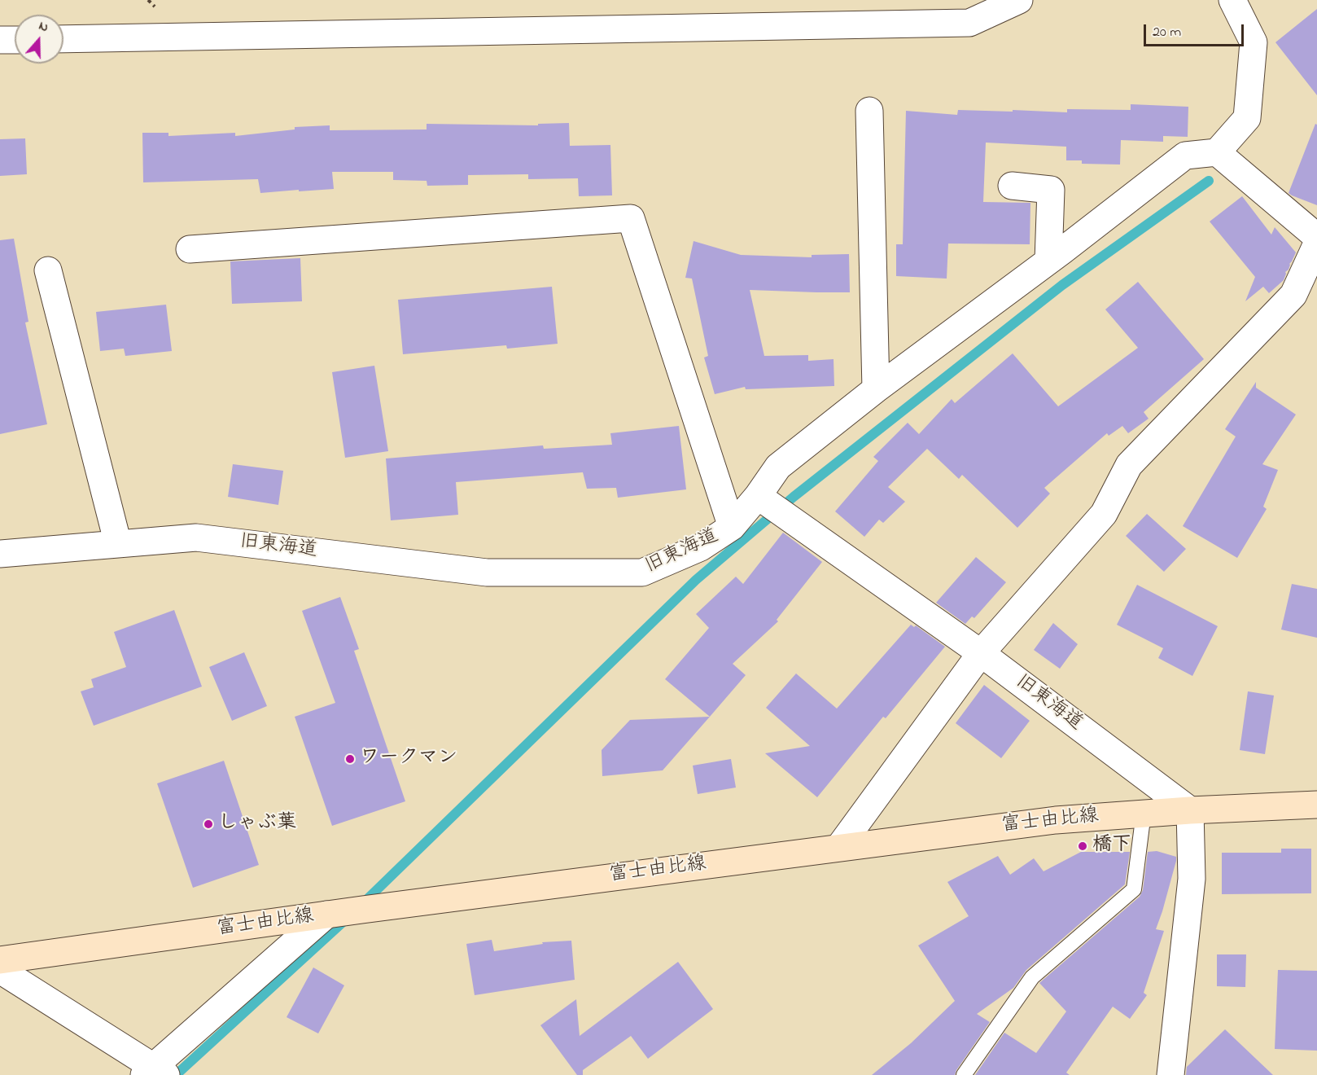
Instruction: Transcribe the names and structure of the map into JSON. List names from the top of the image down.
{
  "streets": {
    "main road": ["富士由比線"],
    "street": ["旧東海道"]
  },
  "crossings": [
    ["旧東海道", "富士由比線"]
  ],
  "places": ["ワークマン", "しゃぶ葉", "橋下"],
  "scale_bar": "20 m",
  "north": "top"
}
